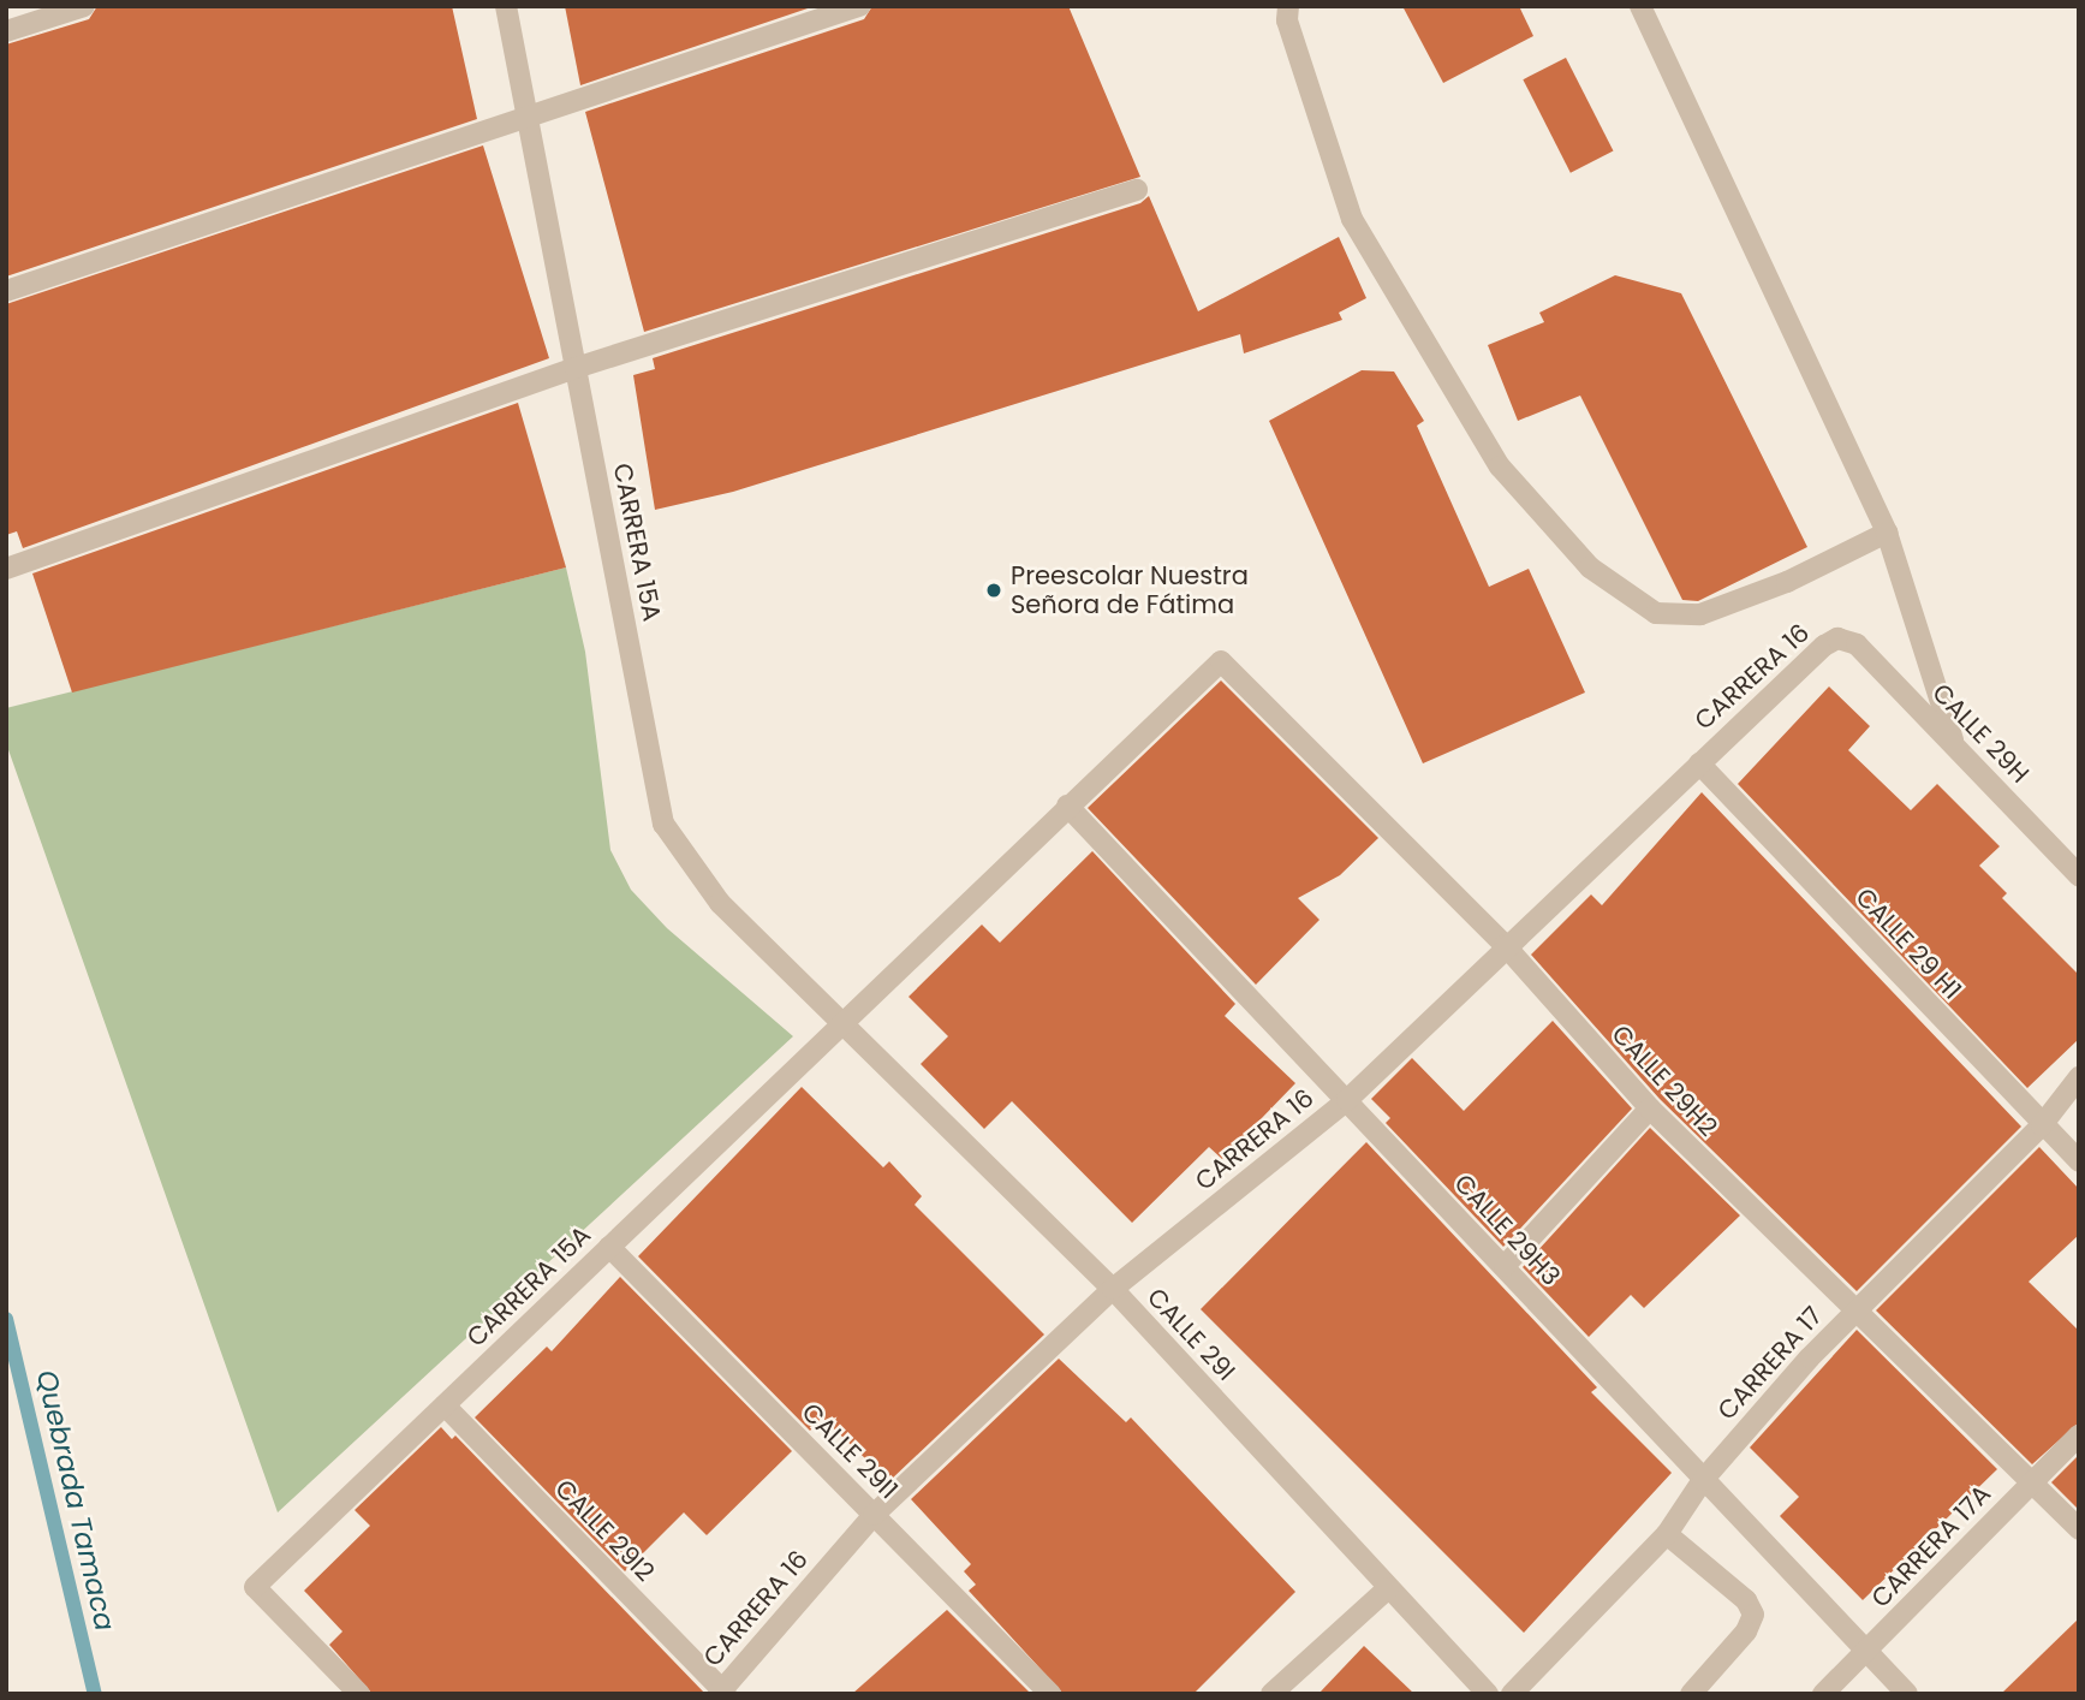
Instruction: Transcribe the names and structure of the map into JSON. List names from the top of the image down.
{
  "streets": {
    "street": [
      "CARRERA 15A",
      "CARRERA 16",
      "CALLE 29H",
      "CALLE 29 H1",
      "CALLE 29H2",
      "CALLE 29H3",
      "CALLE 29I",
      "CARRERA 17",
      "CALLE 29I1",
      "CALLE 29I2",
      "CARRERA 17A"
    ]
  },
  "crossings": [
    ["CARRERA 15A", "CALLE 29H2"],
    ["CARRERA 15A", "CALLE 29H3"],
    ["CARRERA 15A", "CALLE 29I"],
    ["CARRERA 15A", "CALLE 29I1"],
    ["CARRERA 15A", "CALLE 29I2"],
    ["CARRERA 16", "CALLE 29H"],
    ["CARRERA 16", "CALLE 29 H1"],
    ["CARRERA 16", "CALLE 29H2"],
    ["CARRERA 16", "CALLE 29H3"],
    ["CARRERA 16", "CALLE 29I"],
    ["CARRERA 16", "CALLE 29I1"],
    ["CARRERA 16", "CALLE 29I2"],
    ["CALLE 29 H1", "CARRERA 17"],
    ["CALLE 29H2", "CARRERA 17"],
    ["CALLE 29H2", "CARRERA 17A"],
    ["CALLE 29H3", "CARRERA 17"],
    ["CALLE 29H3", "CARRERA 17A"]
  ],
  "water": ["Quebrada Tamaca"],
  "places": ["Preescolar Nuestra Señora de Fátima"]
}
